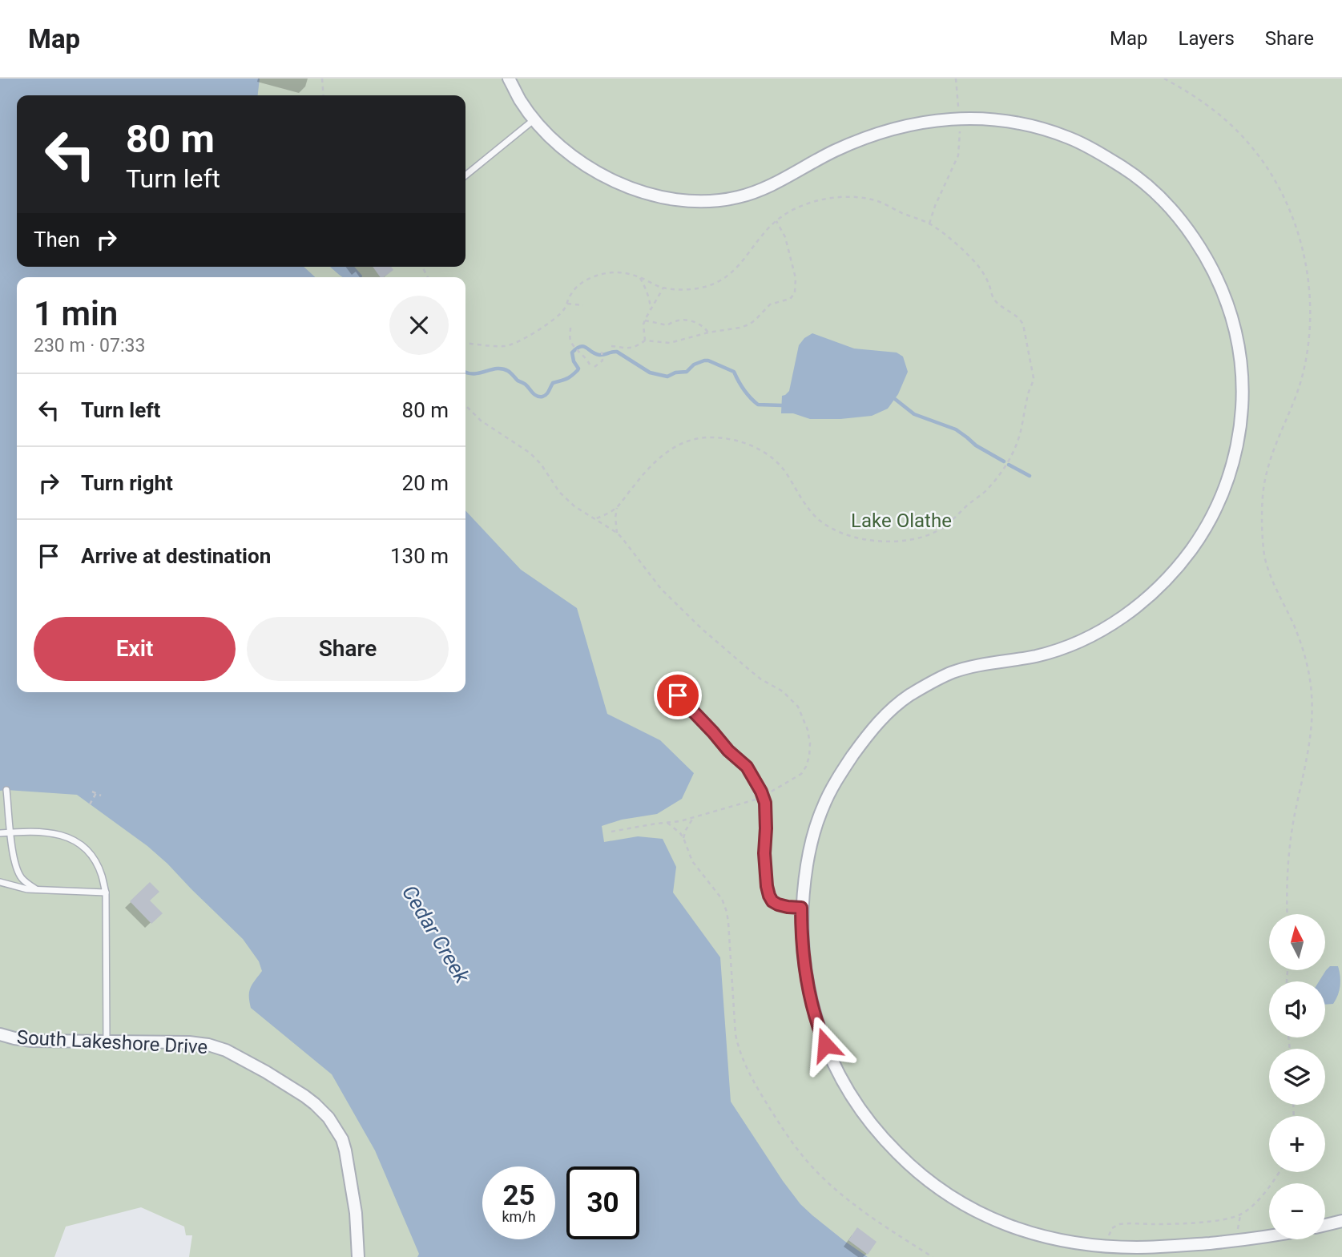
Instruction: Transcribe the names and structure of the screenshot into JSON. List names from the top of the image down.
{
  "streets": {
    "street": ["South Lakeshore Drive"]
  },
  "water": ["Cedar Creek"],
  "parks": ["Lake Olathe"],
  "north": "top",
  "page": {
    "header": "Map",
    "nav": ["Map", "Layers", "Share"],
    "turn": ["80 m", "Turn left"],
    "then": "Then",
    "heading": ["1 min", "230 m · 07:33"],
    "list": [
      {
        "name": "Turn left",
        "value": "80 m"
      },
      {
        "name": "Turn right",
        "value": "20 m"
      },
      {
        "name": "Arrive at destination",
        "value": "130 m"
      }
    ],
    "buttons": ["Exit", "Share"],
    "map_buttons": ["+", "−"],
    "speed": "25 km/h",
    "limit": "30"
  }
}
